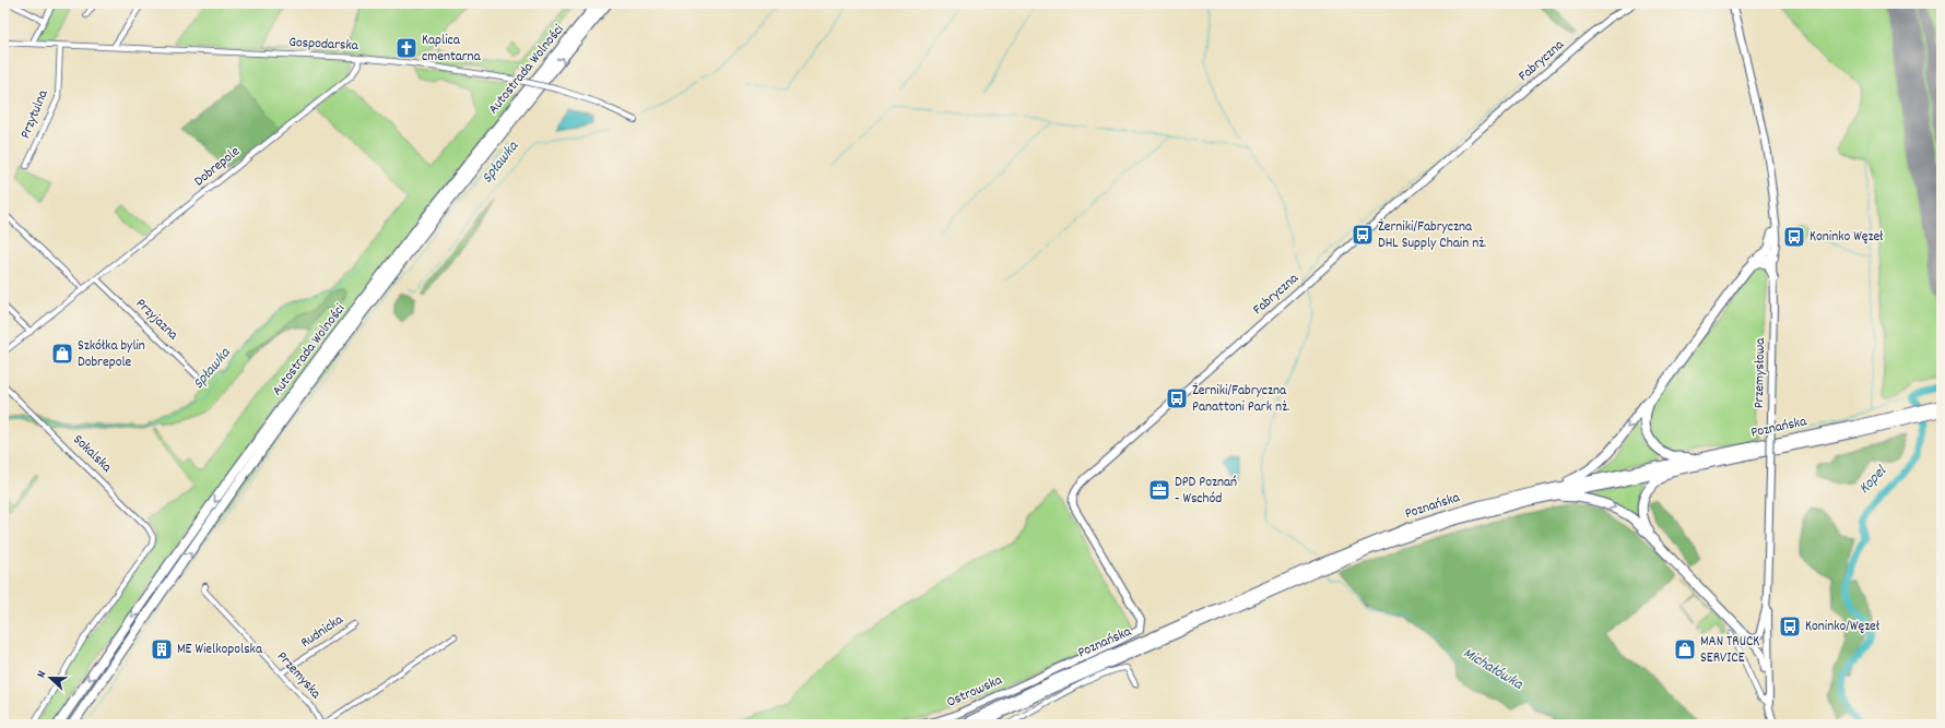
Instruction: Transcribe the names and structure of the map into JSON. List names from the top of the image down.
{
  "streets": {
    "highway": ["Autostrada Wolności", "Poznańska"],
    "street": [
      "Gospodarska",
      "Fabryczna",
      "Przytulna",
      "Dobrepole",
      "Przyjazna",
      "Przemysłowa",
      "Sokalska",
      "Rudnicka",
      "Przemyska",
      "Ostrowska"
    ]
  },
  "crossings": [
    ["Gospodarska", "Przytulna"],
    ["Gospodarska", "Dobrepole"],
    ["Fabryczna", "Ostrowska"],
    ["Dobrepole", "Przyjazna"],
    ["Rudnicka", "Przemyska"]
  ],
  "water": ["Spławka", "Kopel", "Michałówka"],
  "places": {
    "church": ["Kaplica cmentarna"],
    "bus stop": [
      "Żerniki/Fabryczna DHL Supply Chain nż.",
      "Koninko Węzeł",
      "Żerniki/Fabryczna Panattoni Park nż.",
      "Koninko/Węzeł"
    ],
    "shop": ["Szkółka bylin Dobrepole", "MAN TRUCK SERVICE"],
    "office": ["DPD Poznań - Wschód"],
    "building": ["ME Wielkopolska"]
  },
  "north": "left"
}
